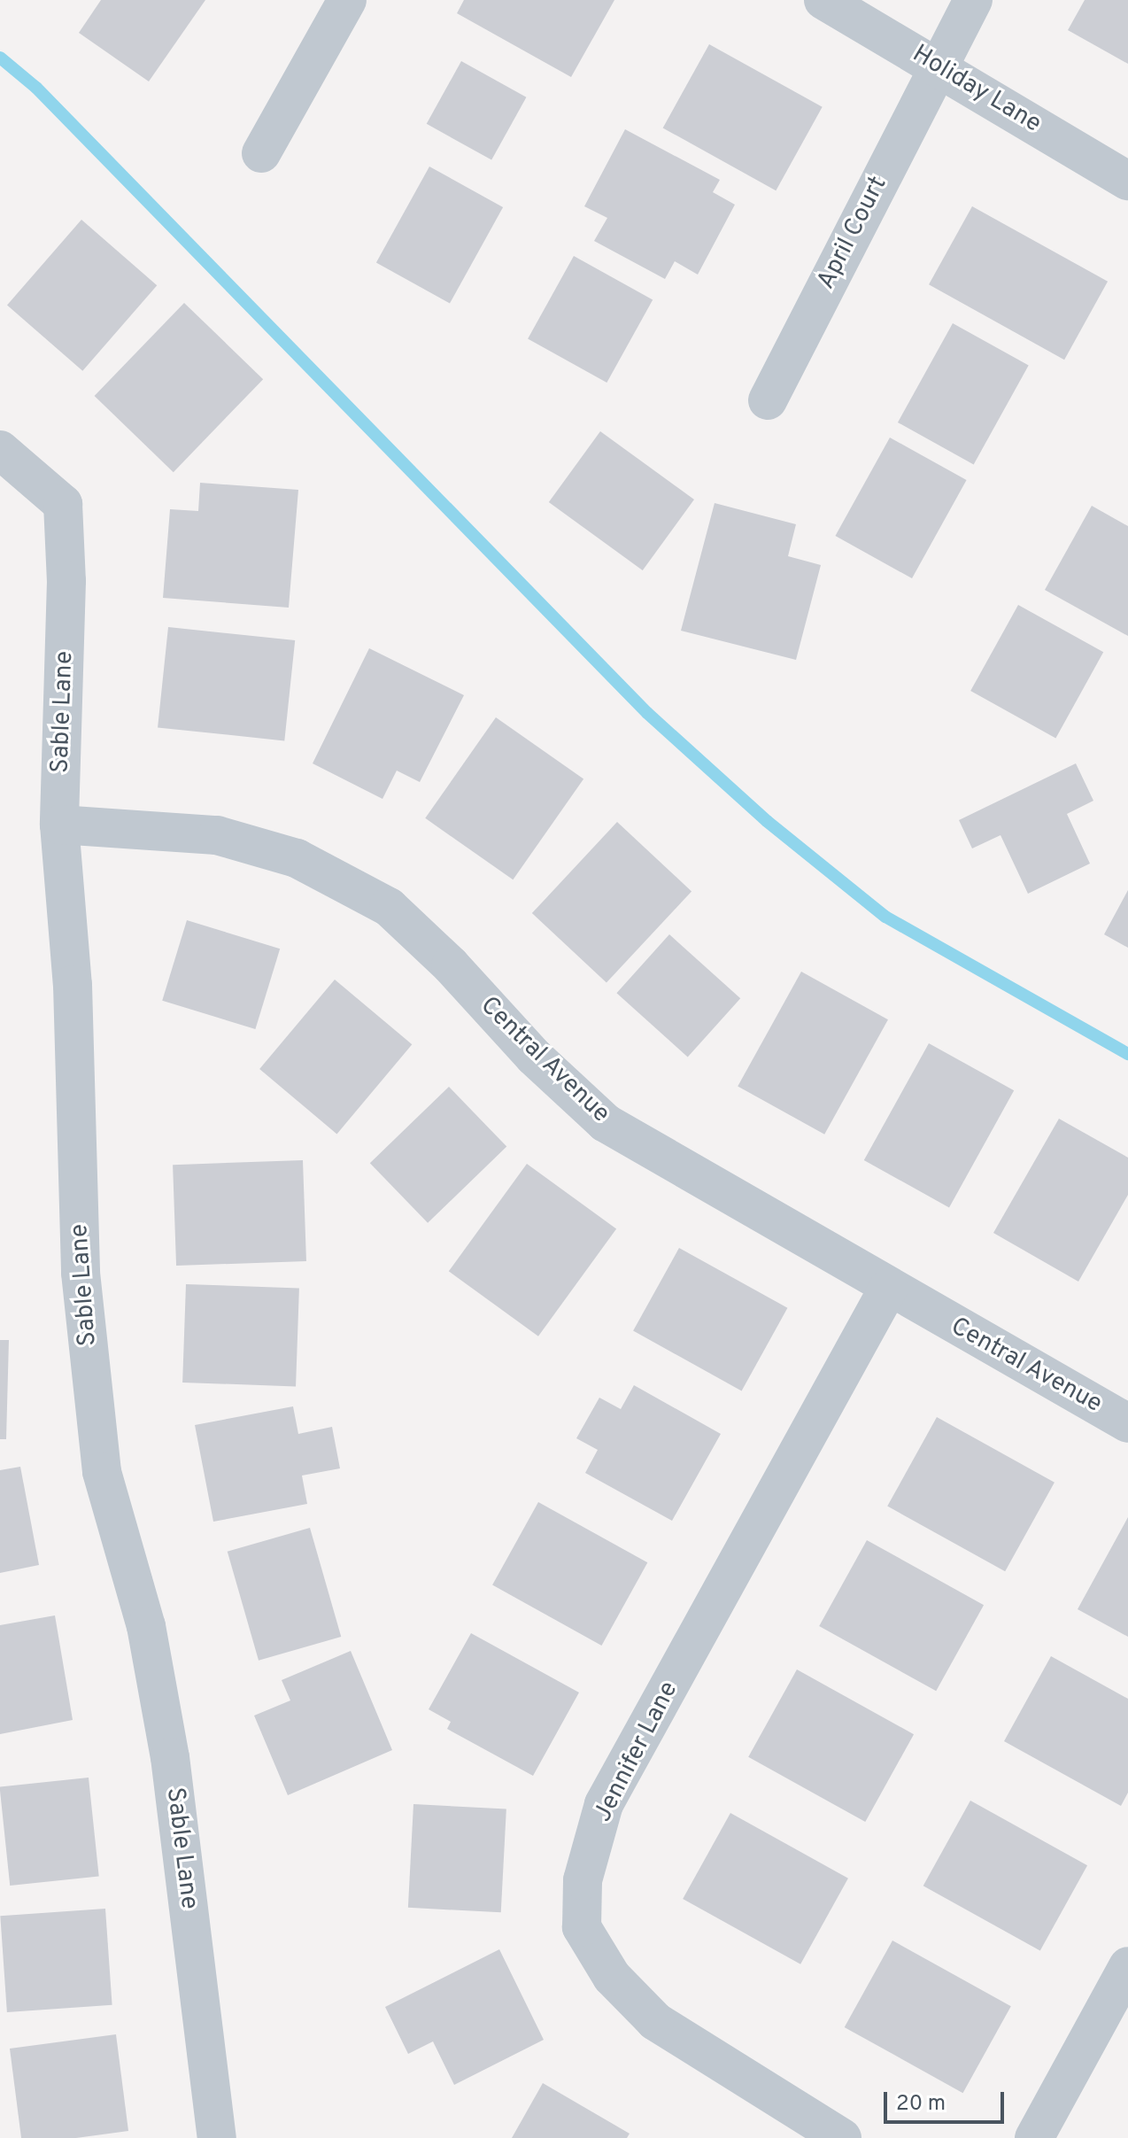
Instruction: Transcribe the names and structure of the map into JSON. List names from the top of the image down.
{
  "streets": {
    "street": [
      "Holiday Lane",
      "April Court",
      "Sable Lane",
      "Central Avenue",
      "Jennifer Lane"
    ]
  },
  "crossings": [
    ["Holiday Lane", "April Court"],
    ["Sable Lane", "Central Avenue"],
    ["Central Avenue", "Jennifer Lane"]
  ],
  "scale_bar": "20 m"
}
